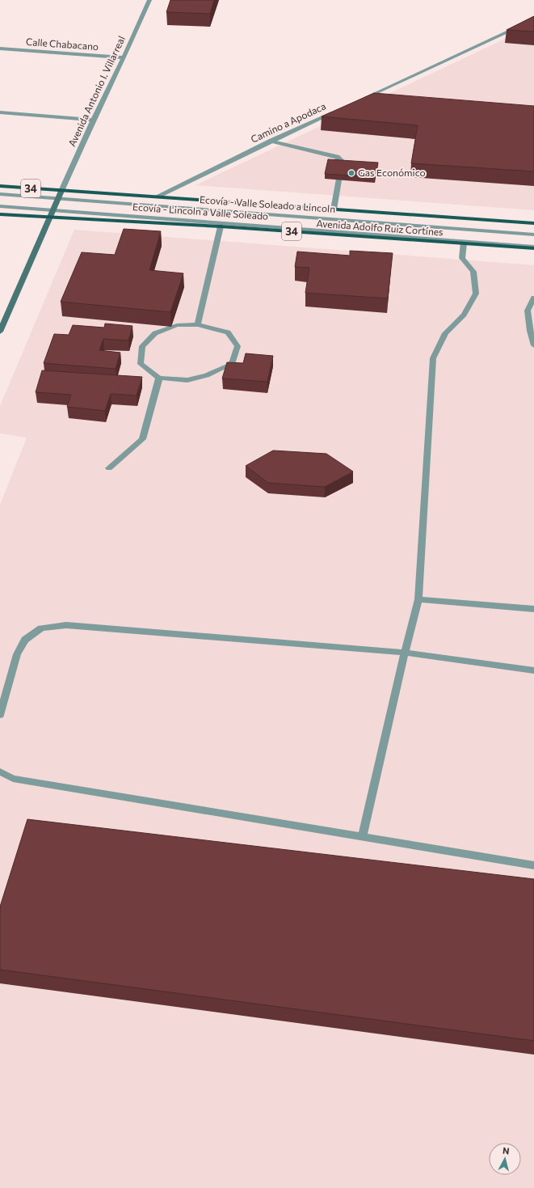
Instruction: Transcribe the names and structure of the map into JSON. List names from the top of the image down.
{
  "streets": {
    "main road": ["34", "Avenida Adolfo Ruiz Cortínes"],
    "street": [
      "Calle Chabacano",
      "Avenida Antonio I. Villarreal",
      "Camino a Apodaca",
      "Ecovía - Valle Soleado a Lincoln",
      "Ecovía - Lincoln a Valle Soleado"
    ]
  },
  "crossings": [
    ["Calle Chabacano", "Avenida Antonio I. Villarreal"],
    ["Avenida Antonio I. Villarreal", "34"],
    ["Camino a Apodaca", "34"],
    ["Camino a Apodaca", "Avenida Adolfo Ruiz Cortínes"],
    ["34", "Avenida Adolfo Ruiz Cortínes"],
    ["Ecovía - Lincoln a Valle Soleado", "Avenida Adolfo Ruiz Cortínes"]
  ],
  "places": ["Gas Económico"],
  "north": "top"
}
